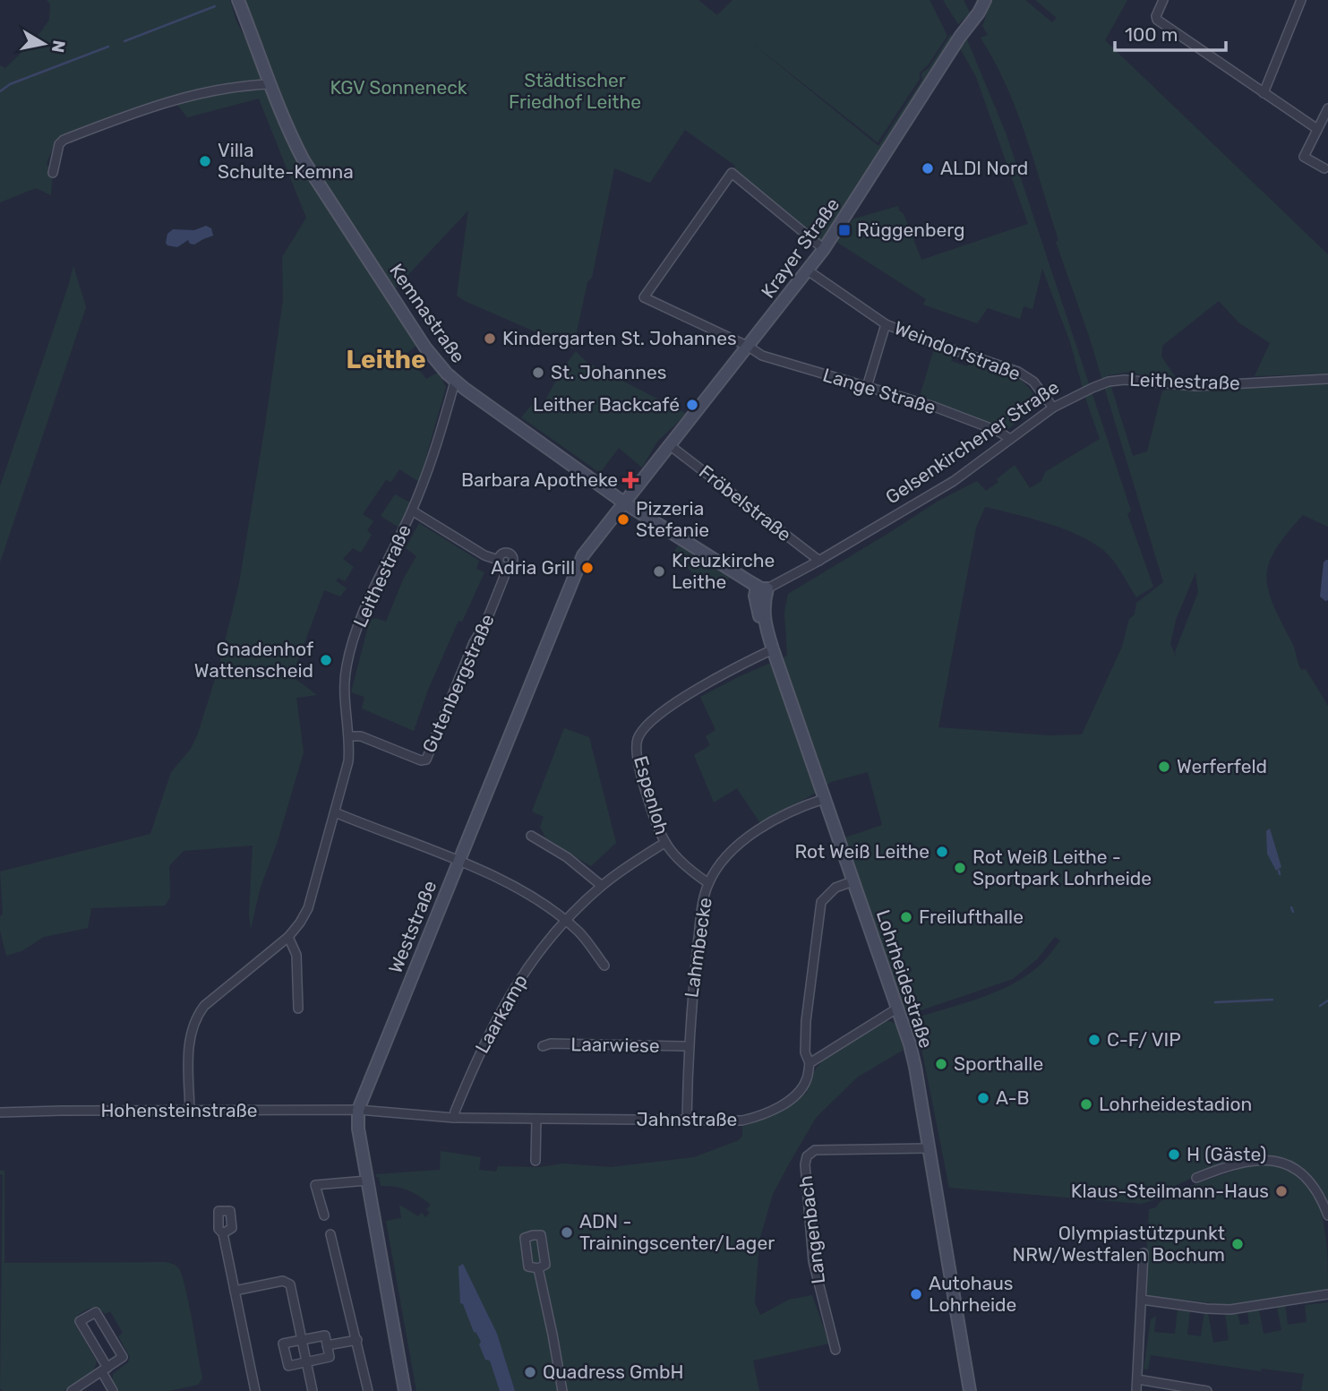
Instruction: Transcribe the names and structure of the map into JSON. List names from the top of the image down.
{
  "streets": {
    "street": [
      "Krayer Straße",
      "Kemnastraße",
      "Weindorfstraße",
      "Leithestraße",
      "Lange Straße",
      "Gelsenkirchener Straße",
      "Fröbelstraße",
      "Gutenbergstraße",
      "Espenloh",
      "Weststraße",
      "Lahmbecke",
      "Lohrheidestraße",
      "Laarkamp",
      "Laarwiese",
      "Hohensteinstraße",
      "Jahnstraße",
      "Langenbach"
    ]
  },
  "crossings": [
    ["Krayer Straße", "Kemnastraße"],
    ["Krayer Straße", "Weindorfstraße"],
    ["Krayer Straße", "Lange Straße"],
    ["Krayer Straße", "Fröbelstraße"],
    ["Krayer Straße", "Weststraße"],
    ["Kemnastraße", "Leithestraße"],
    ["Kemnastraße", "Weststraße"],
    ["Weindorfstraße", "Lange Straße"],
    ["Weindorfstraße", "Gelsenkirchener Straße"],
    ["Leithestraße", "Gelsenkirchener Straße"],
    ["Leithestraße", "Gutenbergstraße"],
    ["Leithestraße", "Hohensteinstraße"],
    ["Lange Straße", "Gelsenkirchener Straße"],
    ["Gelsenkirchener Straße", "Fröbelstraße"],
    ["Gelsenkirchener Straße", "Lohrheidestraße"],
    ["Espenloh", "Lahmbecke"],
    ["Espenloh", "Lohrheidestraße"],
    ["Espenloh", "Laarkamp"],
    ["Weststraße", "Hohensteinstraße"],
    ["Weststraße", "Jahnstraße"],
    ["Lahmbecke", "Lohrheidestraße"],
    ["Lahmbecke", "Laarwiese"],
    ["Lahmbecke", "Jahnstraße"],
    ["Lohrheidestraße", "Langenbach"],
    ["Laarkamp", "Jahnstraße"],
    ["Hohensteinstraße", "Jahnstraße"]
  ],
  "districts": ["Leithe"],
  "parks": ["Städtischer Friedhof Leithe", "KGV Sonneneck"],
  "places": {
    "other": [
      "Villa Schulte-Kemna",
      "ALDI Nord",
      "Kindergarten St. Johannes",
      "St. Johannes",
      "Leither Backcafé",
      "Pizzeria Stefanie",
      "Adria Grill",
      "Kreuzkirche Leithe",
      "Gnadenhof Wattenscheid",
      "Werferfeld",
      "Rot Weiß Leithe",
      "Rot Weiß Leithe - Sportpark Lohrheide",
      "Freilufthalle",
      "C-F/ VIP",
      "Sporthalle",
      "A-B",
      "Lohrheidestadion",
      "H (Gäste)",
      "Klaus-Steilmann-Haus",
      "ADN - Trainingscenter/Lager",
      "Olympiastützpunkt NRW/Westfalen Bochum",
      "Autohaus Lohrheide",
      "Quadress GmbH"
    ],
    "transit": ["Rüggenberg"],
    "health": ["Barbara Apotheke"]
  },
  "scale_bar": "100 m",
  "north": "right"
}
